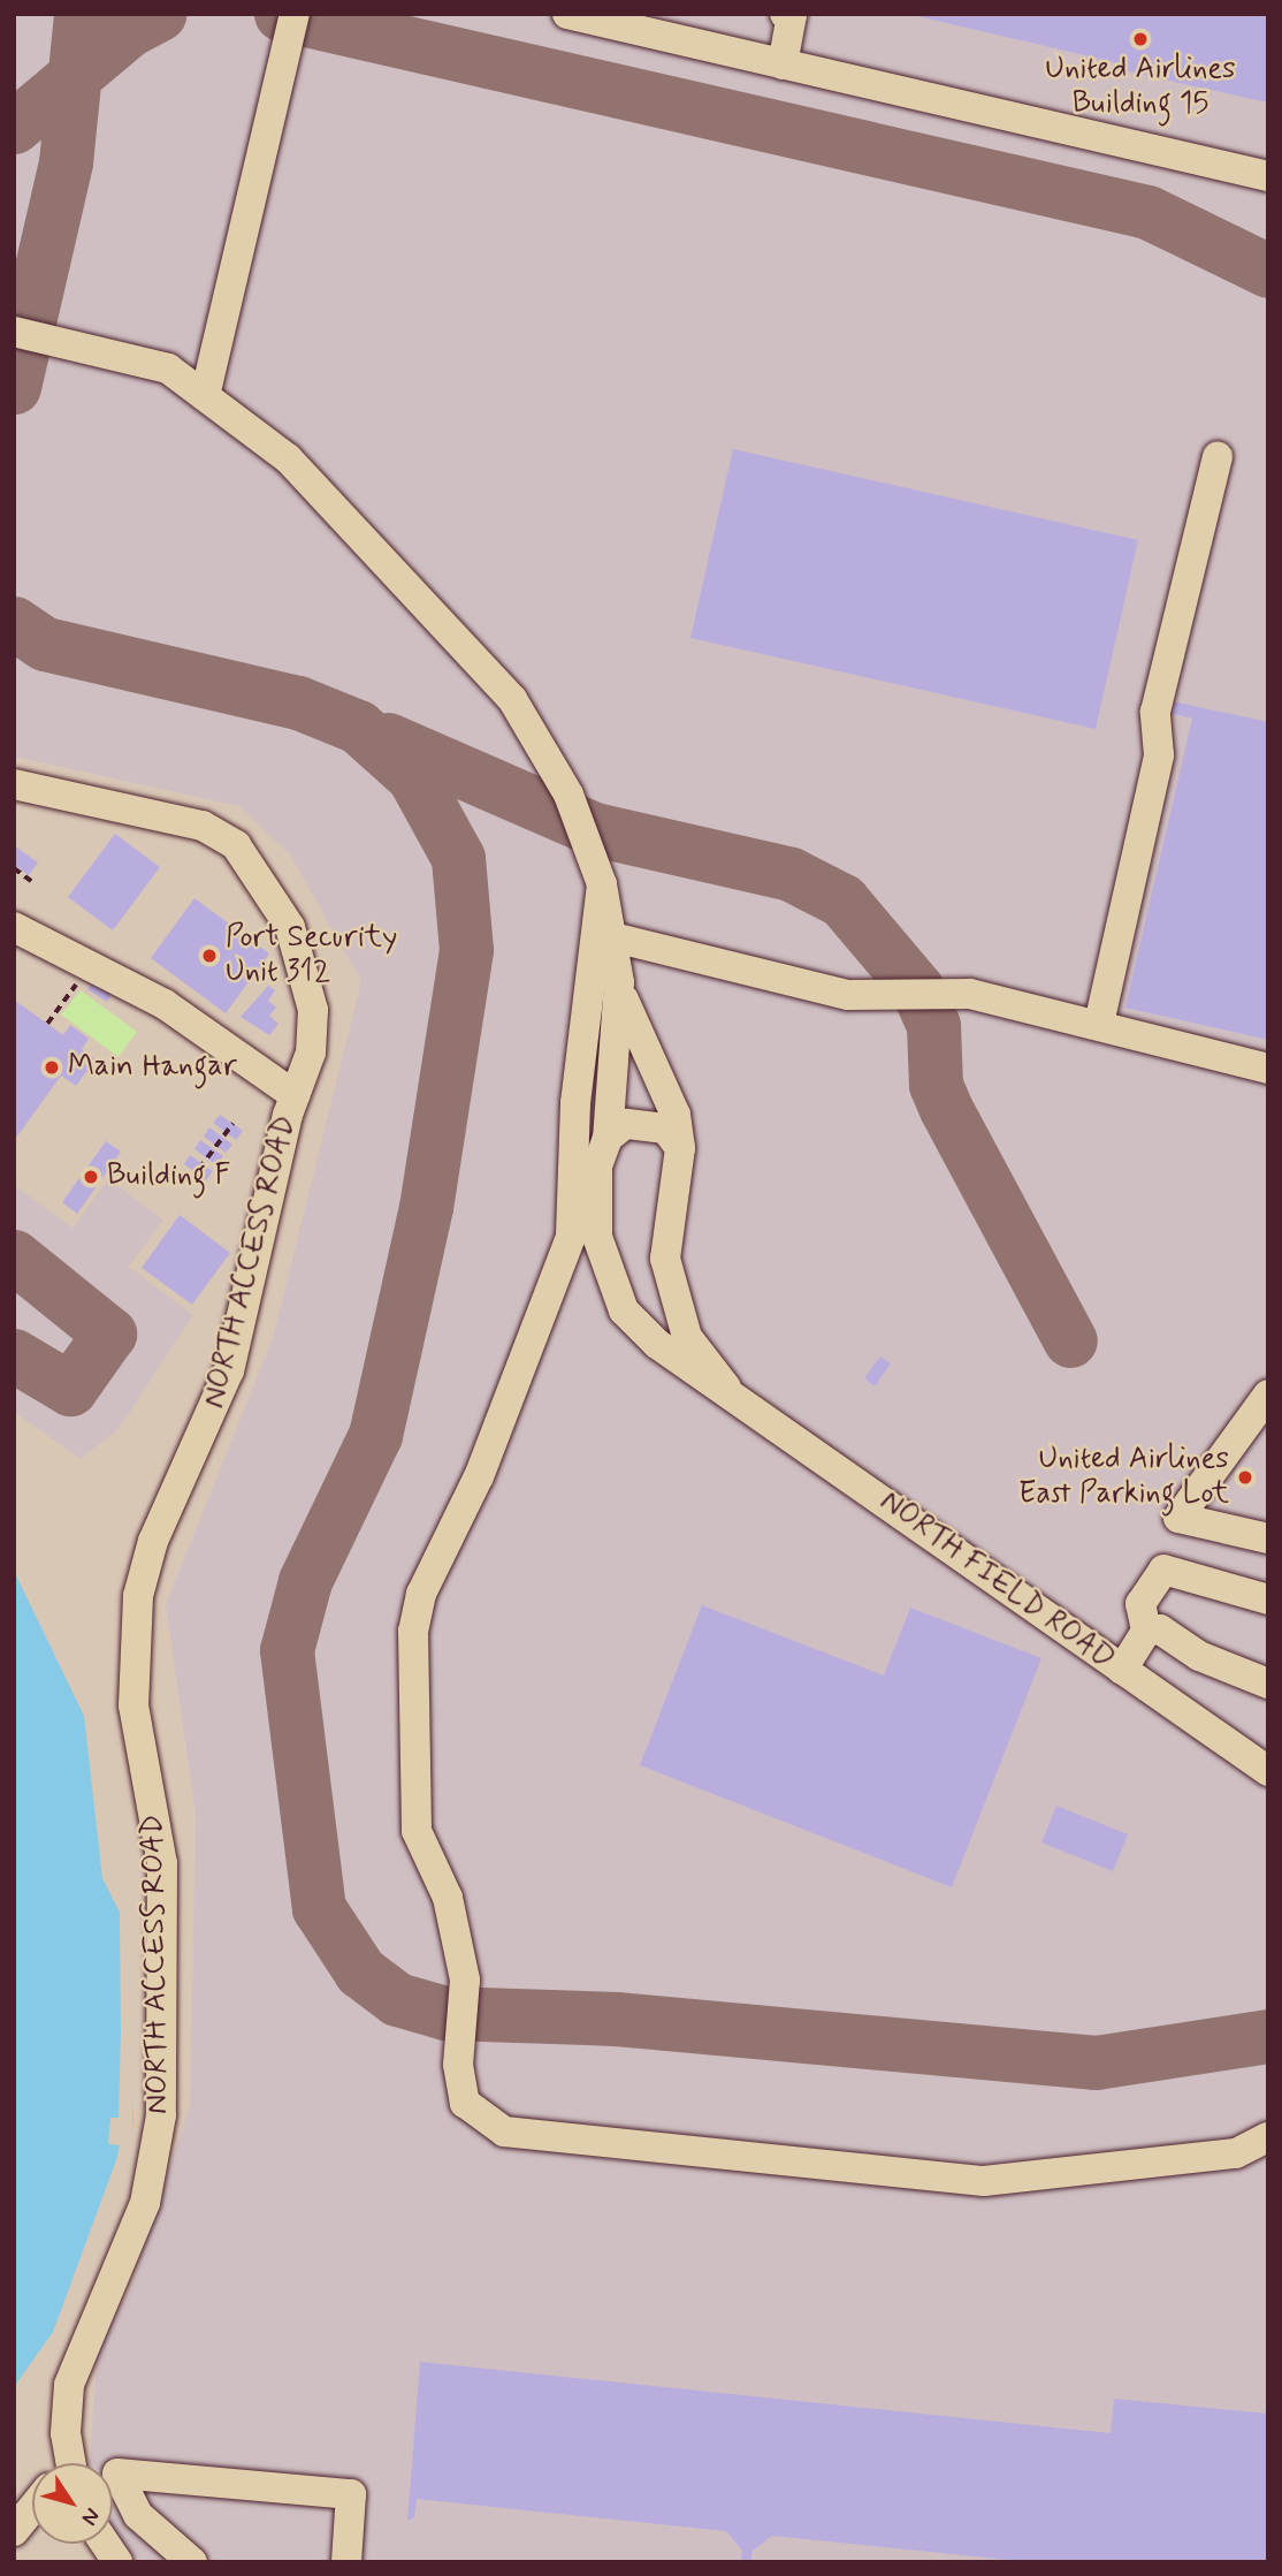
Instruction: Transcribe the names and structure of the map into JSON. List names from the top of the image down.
{
  "streets": {
    "street": ["NORTH ACCESS ROAD", "NORTH FIELD ROAD"]
  },
  "places": [
    "United Airlines Building 15",
    "Port Security Unit 312",
    "Main Hangar",
    "Building F",
    "United Airlines East Parking Lot"
  ],
  "north": "bottom right"
}
